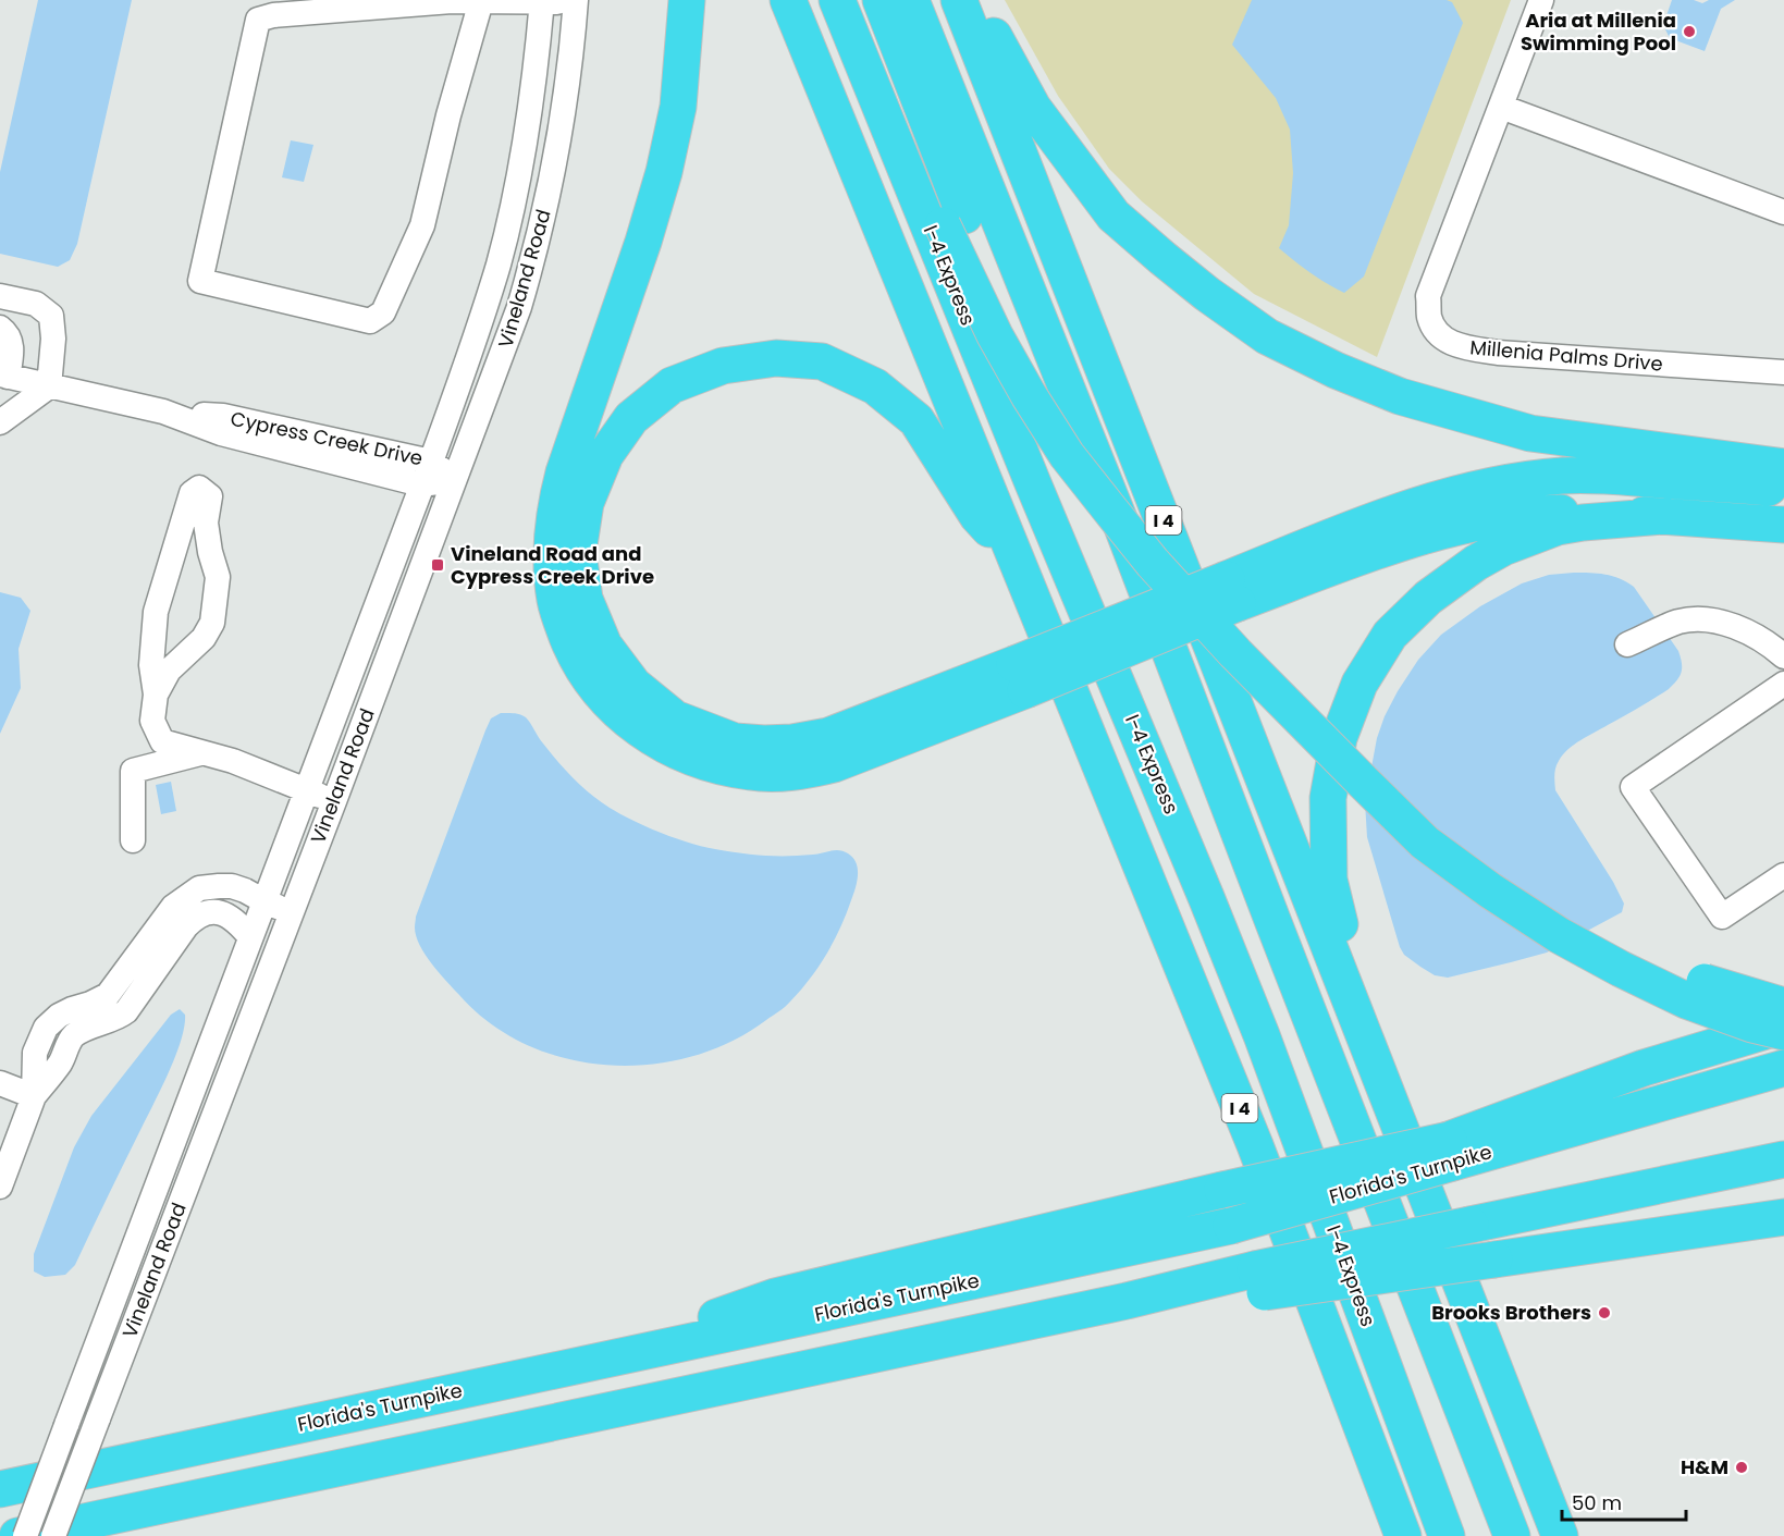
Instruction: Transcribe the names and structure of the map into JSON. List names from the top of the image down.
{
  "streets": {
    "highway": ["I-4 Express", "I 4", "Florida's Turnpike"],
    "street": ["Vineland Road", "Millenia Palms Drive", "Cypress Creek Drive"]
  },
  "crossings": [
    ["Vineland Road", "Cypress Creek Drive"]
  ],
  "places": {
    "other": ["Aria at Millenia Swimming Pool", "Brooks Brothers", "H&M"],
    "transit": ["Vineland Road and Cypress Creek Drive"]
  },
  "scale_bar": "50 m"
}
